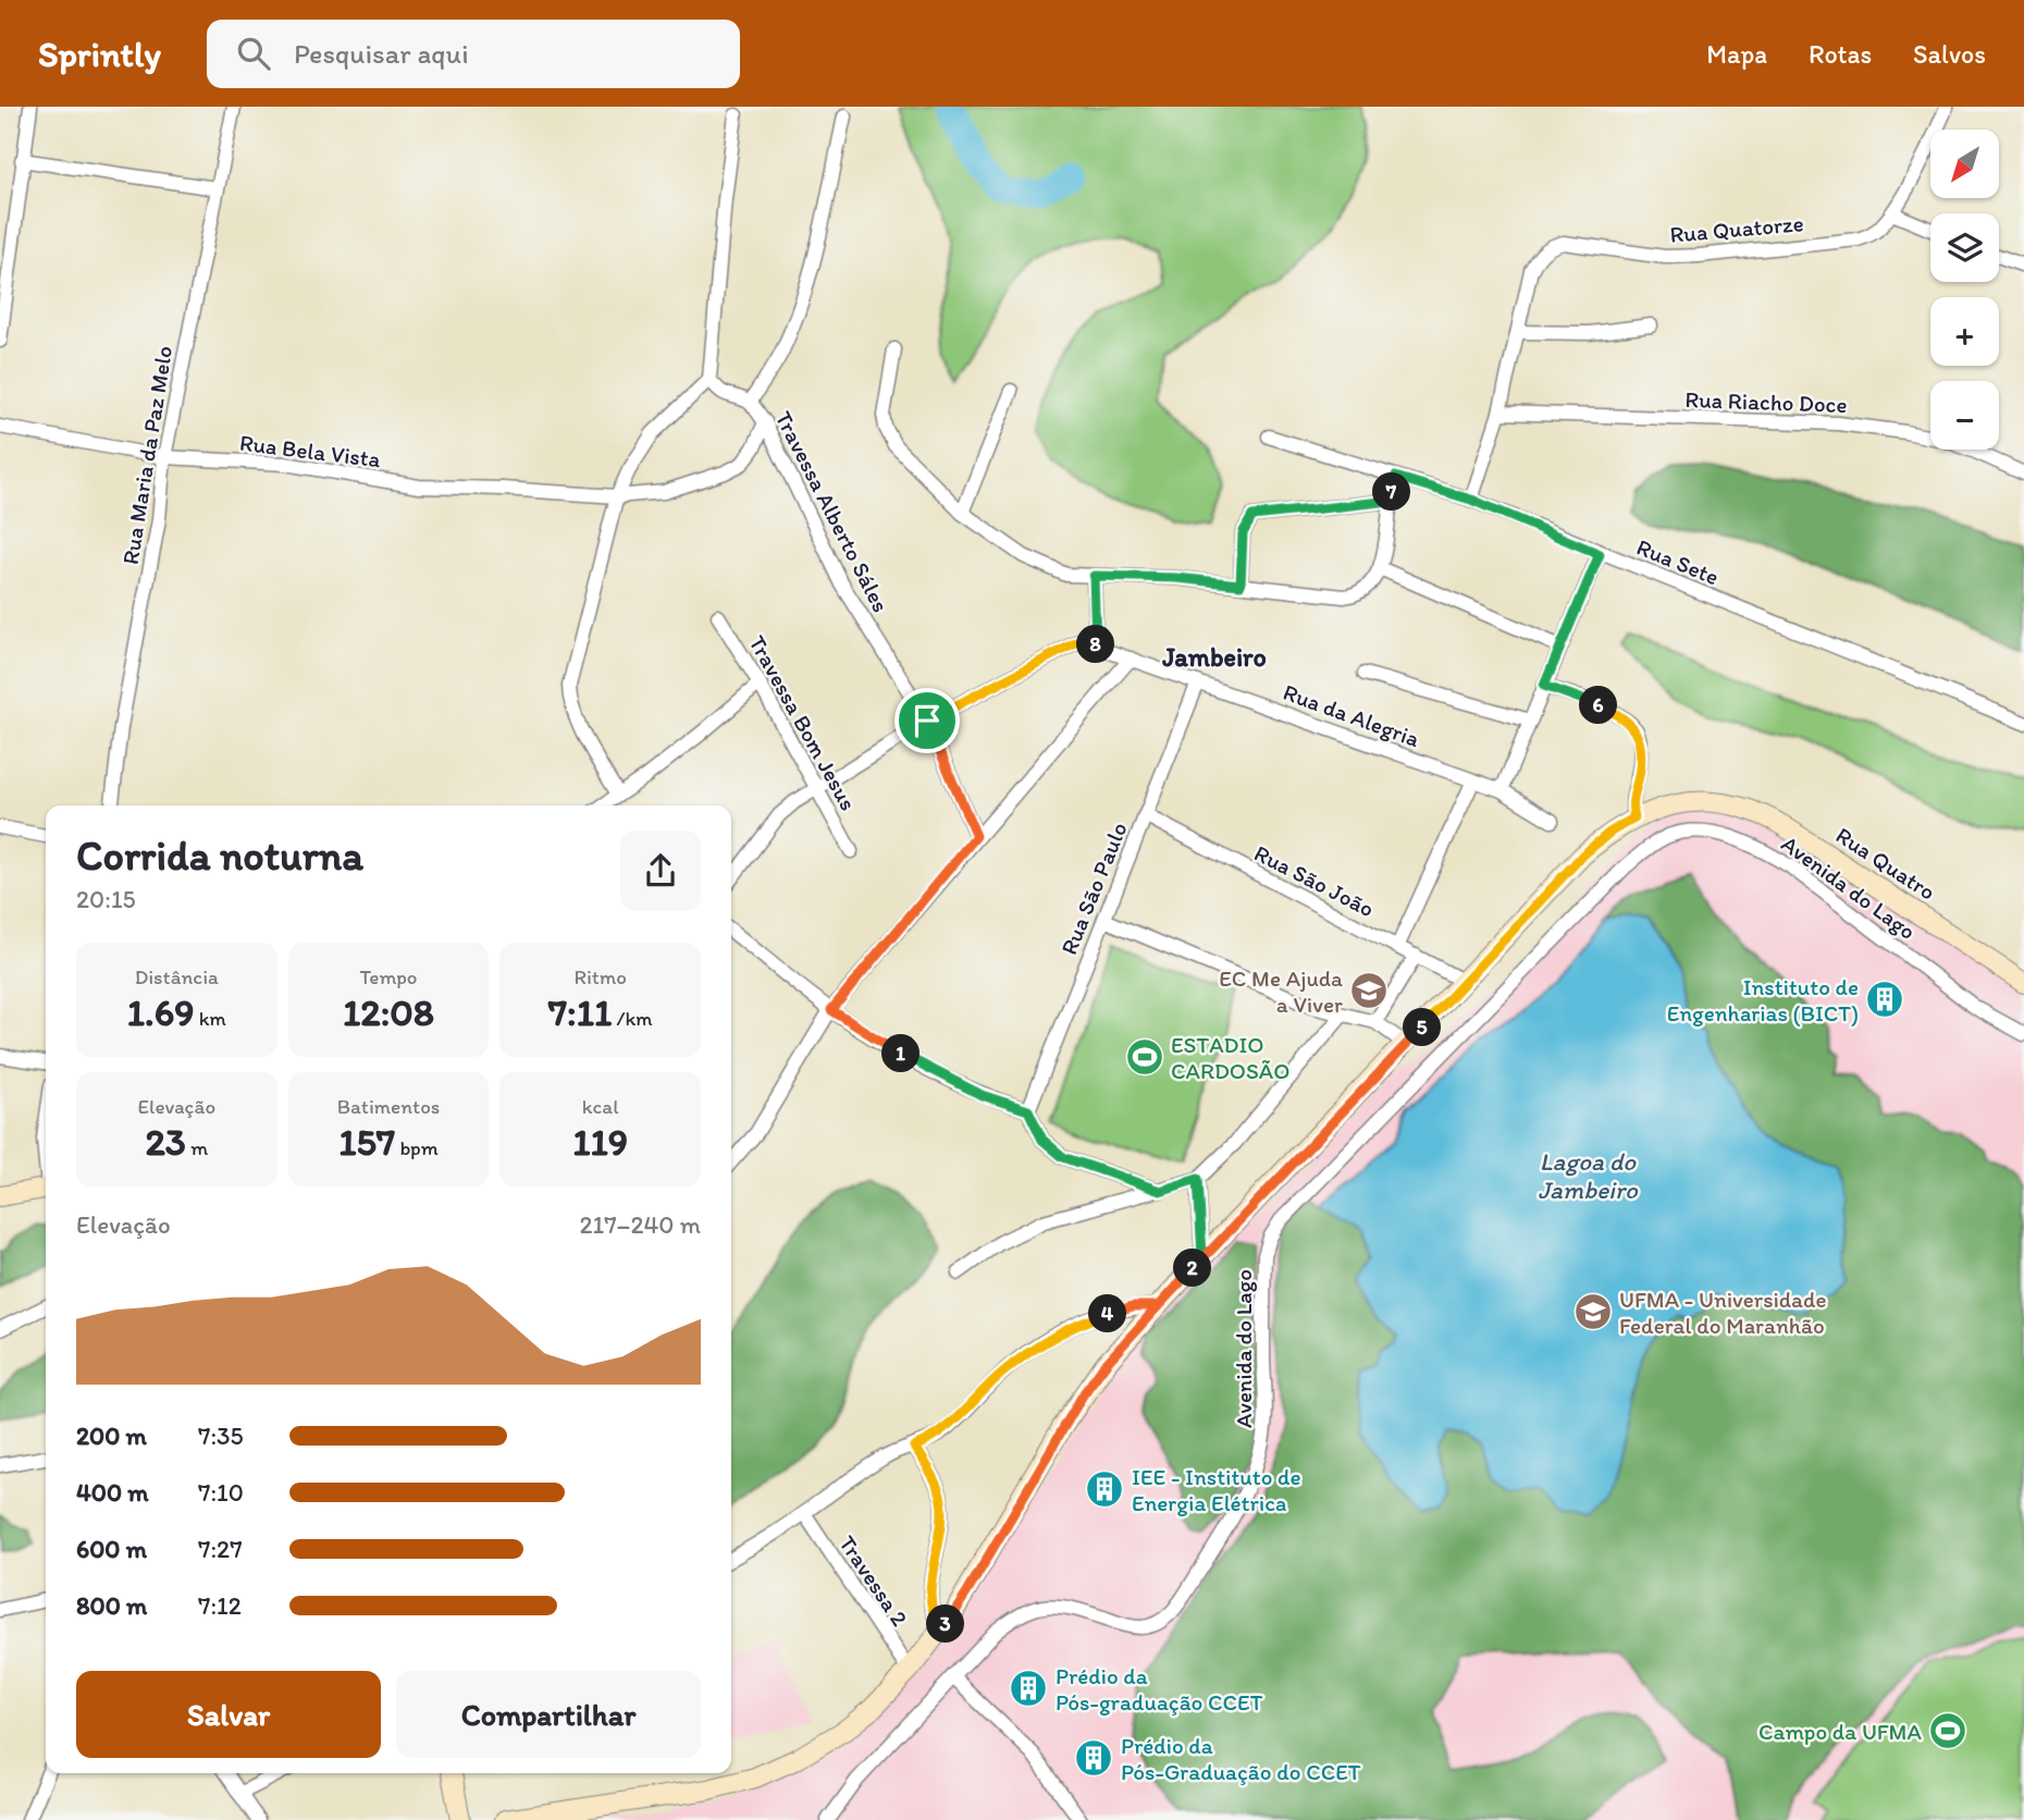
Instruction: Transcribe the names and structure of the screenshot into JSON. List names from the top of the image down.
{
  "streets": {
    "main road": ["Rua Quatro"],
    "street": [
      "Rua Quatorze",
      "Rua Riacho Doce",
      "Rua Bela Vista",
      "Rua Maria da Paz Melo",
      "Travessa Alberto Sáles",
      "Rua Sete",
      "Rua da Alegria",
      "Travessa Bom Jesus",
      "Rua São João",
      "Avenida do Lago",
      "Rua São Paulo",
      "Travessa 2"
    ]
  },
  "crossings": [
    ["Rua Bela Vista", "Rua Maria da Paz Melo"],
    ["Rua Bela Vista", "Travessa Alberto Sáles"],
    ["Travessa Alberto Sáles", "Rua da Alegria"],
    ["Rua da Alegria", "Travessa Bom Jesus"],
    ["Rua da Alegria", "Rua São Paulo"],
    ["Rua Quatro", "Rua São João"],
    ["Rua Quatro", "Travessa 2"],
    ["Rua São João", "Rua São Paulo"]
  ],
  "districts": ["Jambeiro"],
  "water": ["Lagoa do Jambeiro"],
  "places": {
    "school or university": ["EC Me Ajuda a Viver", "UFMA - Universidade Federal do Maranhão"],
    "building": [
      "Instituto de Engenharias (BICT)",
      "IEE - Instituto de Energia Elétrica",
      "Prédio da Pós-graduação CCET",
      "Prédio da Pós-Graduação do CCET"
    ],
    "sports": ["ESTADIO CARDOSÃO", "Campo da UFMA"]
  },
  "north": "bottom left",
  "page": {
    "header": "Sprintly",
    "search": "Pesquisar aqui",
    "nav": ["Mapa", "Rotas", "Salvos"],
    "map_buttons": ["+", "−"],
    "pins": [
      "7",
      "8",
      "6",
      "5",
      "1",
      "2",
      "4",
      "3"
    ],
    "heading": ["Corrida noturna", "20:15"],
    "stats": [
      ["Distância", "1.69 km"],
      ["Tempo", "12:08"],
      ["Ritmo", "7:11 /km"],
      ["Elevação", "23 m"],
      ["Batimentos", "157 bpm"],
      ["kcal", "119"]
    ],
    "chart": ["Elevação", "217–240 m"],
    "list": [
      {
        "name": "200 m",
        "note": "7:35"
      },
      {
        "name": "400 m",
        "note": "7:10"
      },
      {
        "name": "600 m",
        "note": "7:27"
      },
      {
        "name": "800 m",
        "note": "7:12"
      }
    ],
    "buttons": ["Salvar", "Compartilhar"]
  }
}
